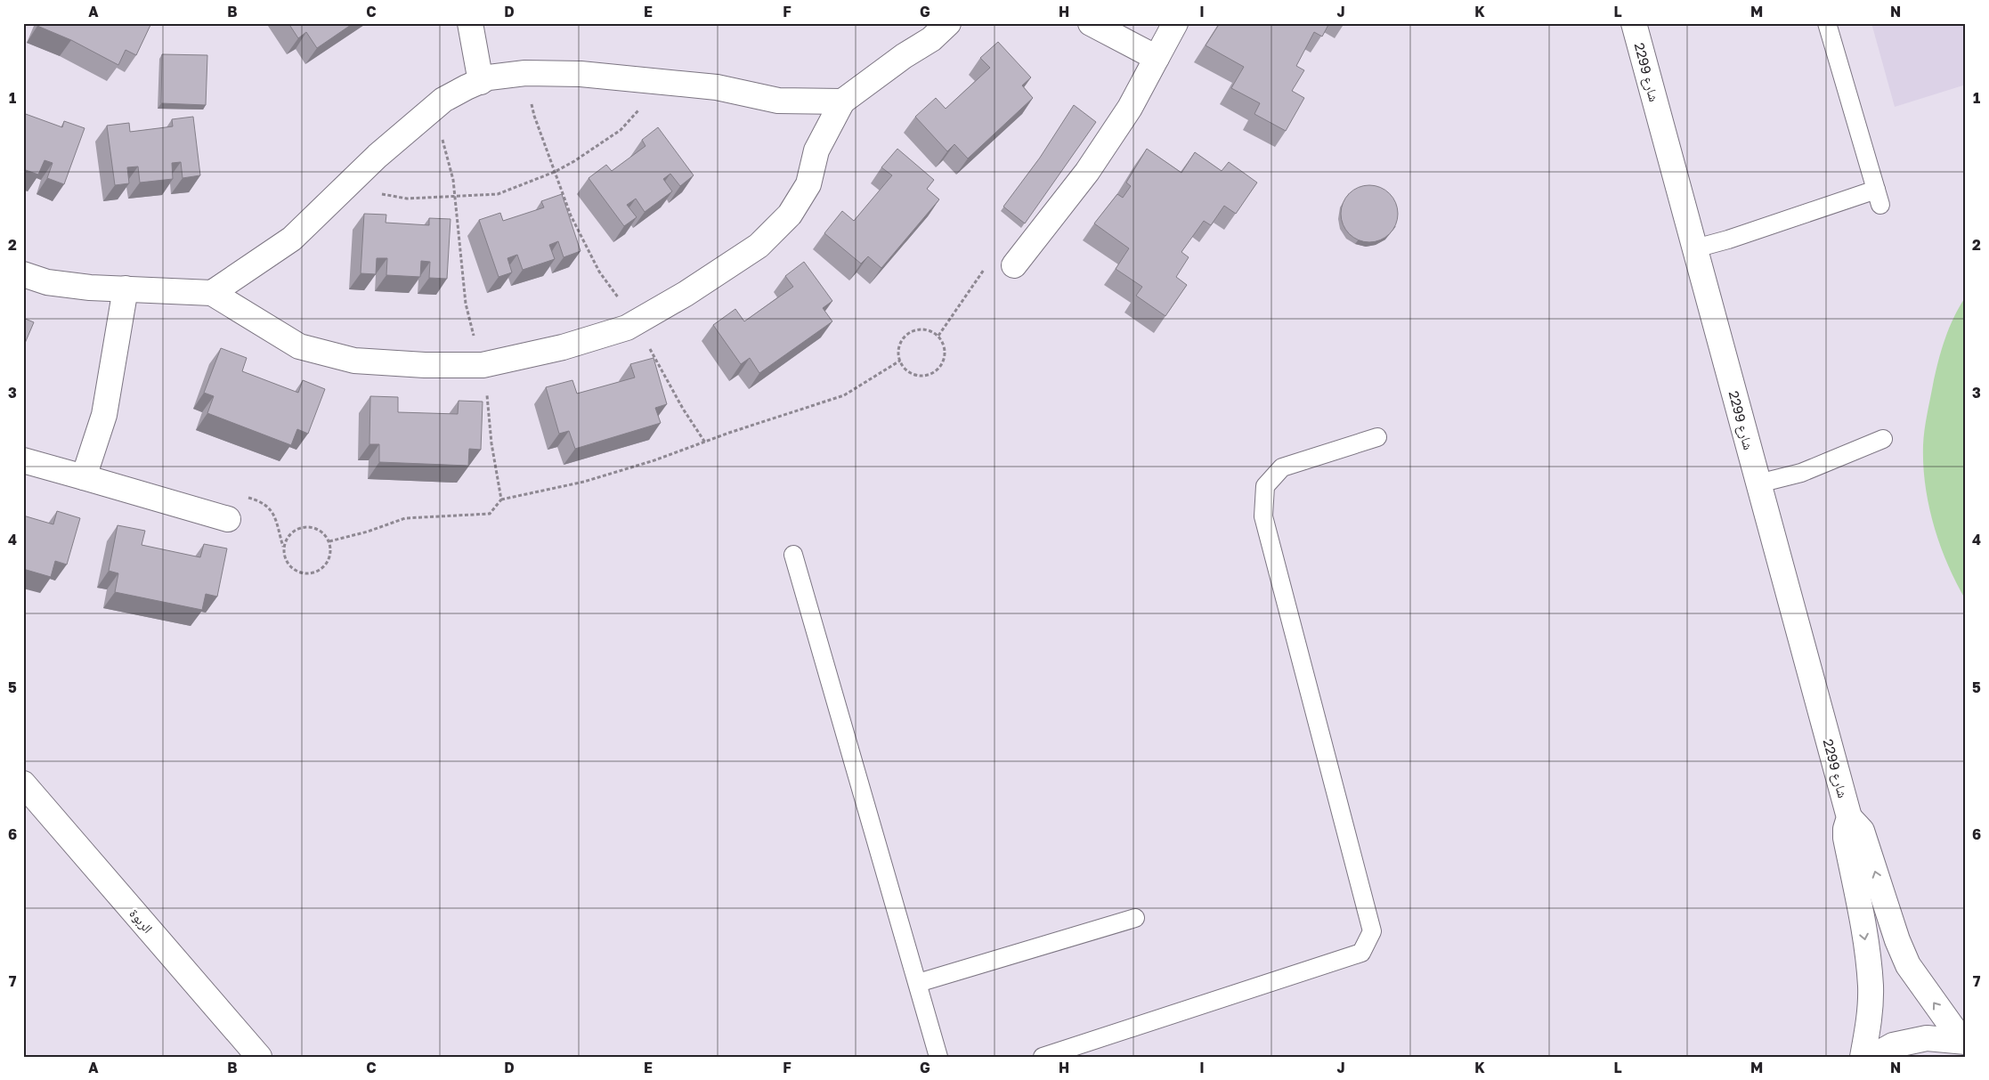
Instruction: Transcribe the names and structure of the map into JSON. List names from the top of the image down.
{
  "streets": {
    "street": ["شارع 2299", "الربوة"]
  },
  "grid": {
    "columns": [
      "A",
      "B",
      "C",
      "D",
      "E",
      "F",
      "G",
      "H",
      "I",
      "J",
      "K",
      "L",
      "M",
      "N"
    ],
    "rows": [
      "1",
      "2",
      "3",
      "4",
      "5",
      "6",
      "7"
    ]
  }
}
